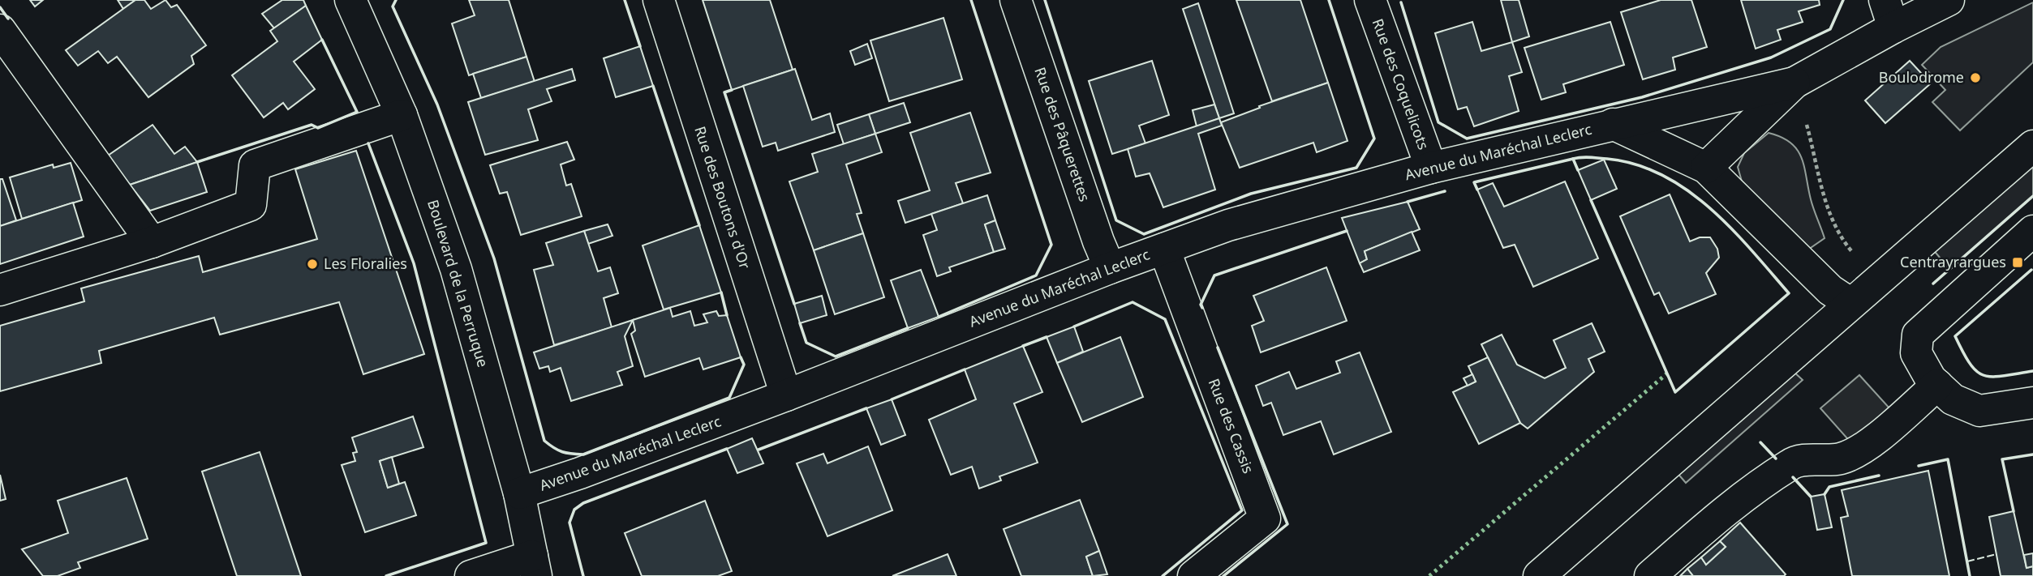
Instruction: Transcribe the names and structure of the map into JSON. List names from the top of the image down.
{
  "streets": {
    "street": [
      "Rue des Coquelicots",
      "Rue des Pâquerettes",
      "Avenue du Maréchal Leclerc",
      "Rue des Boutons d'Or",
      "Boulevard de la Perruque",
      "Rue des Cassis"
    ]
  },
  "crossings": [
    ["Rue des Coquelicots", "Avenue du Maréchal Leclerc"],
    ["Rue des Pâquerettes", "Avenue du Maréchal Leclerc"],
    ["Avenue du Maréchal Leclerc", "Rue des Boutons d'Or"],
    ["Avenue du Maréchal Leclerc", "Boulevard de la Perruque"],
    ["Avenue du Maréchal Leclerc", "Rue des Cassis"]
  ],
  "places": {
    "other": ["Boulodrome", "Les Floralies"],
    "transit": ["Centrayrargues"]
  }
}
